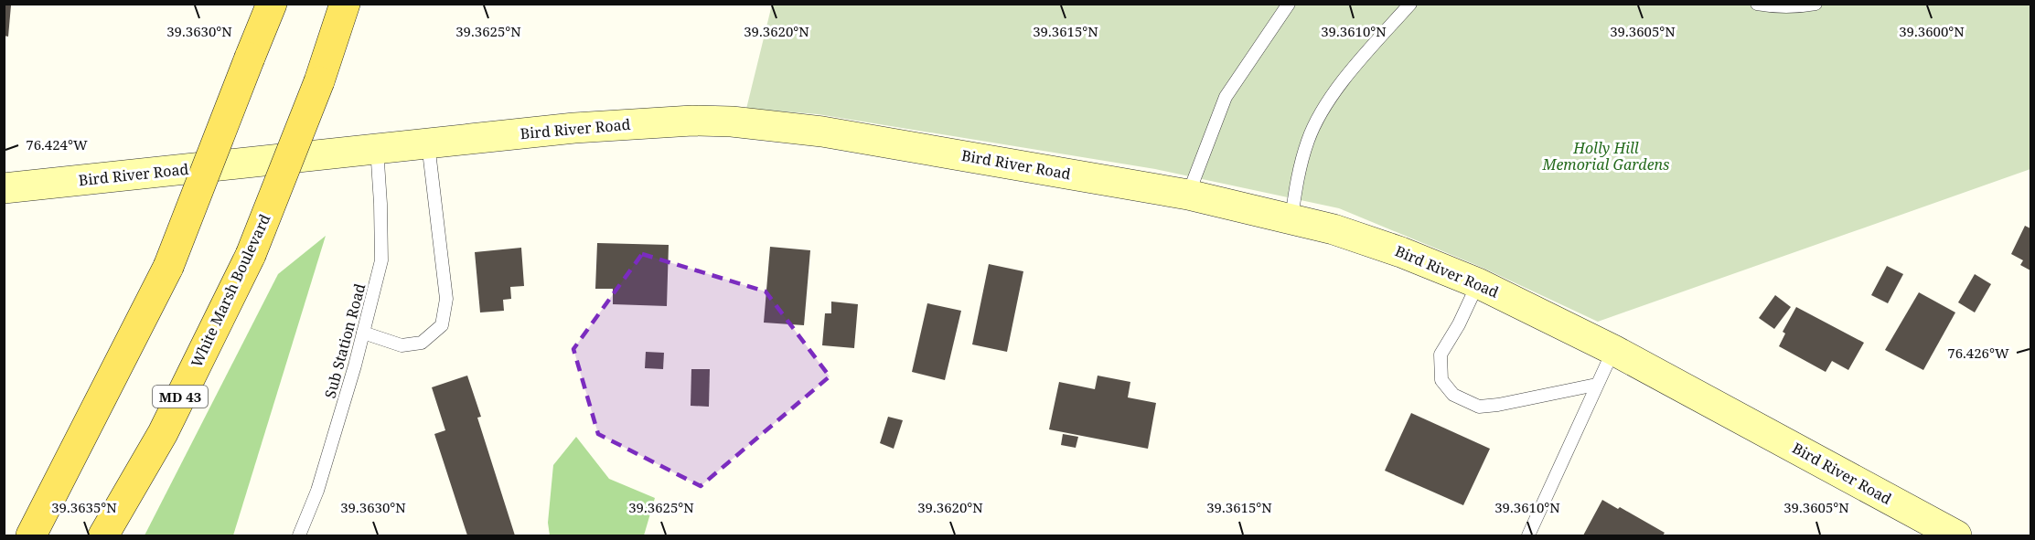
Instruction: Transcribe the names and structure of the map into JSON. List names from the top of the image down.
{
  "streets": {
    "main road": ["White Marsh Boulevard", "MD 43"],
    "street": ["Bird River Road"],
    "lane": ["Sub Station Road"]
  },
  "crossings": [
    ["Bird River Road", "Sub Station Road"]
  ],
  "parks": ["Holly Hill Memorial Gardens"],
  "coordinates": [
    "39.3630°N",
    "39.3625°N",
    "39.3620°N",
    "39.3615°N",
    "39.3610°N",
    "39.3605°N",
    "39.3600°N",
    "76.424°W",
    "76.426°W",
    "39.3635°N"
  ]
}
